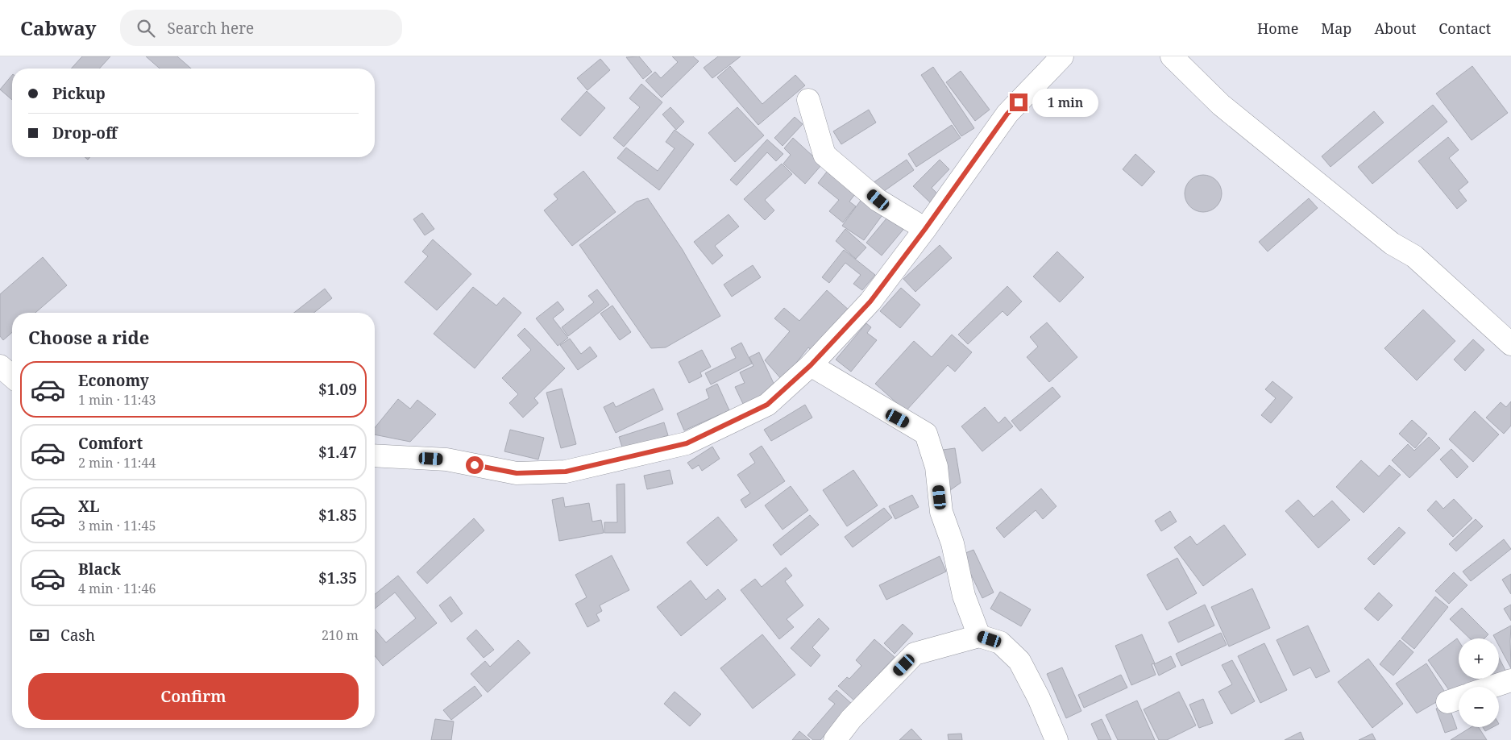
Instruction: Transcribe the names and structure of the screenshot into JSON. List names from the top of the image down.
{
  "page": {
    "header": "Cabway",
    "search": "Search here",
    "nav": [
      "Home",
      "Map",
      "About",
      "Contact"
    ],
    "banner": ["Pickup", "Drop-off"],
    "bubble": "1 min",
    "heading": "Choose a ride",
    "list": [
      {
        "name": "Economy",
        "note": "1 min · 11:43",
        "value": "$1.09"
      },
      {
        "name": "Comfort",
        "note": "2 min · 11:44",
        "value": "$1.47"
      },
      {
        "name": "XL",
        "note": "3 min · 11:45",
        "value": "$1.85"
      },
      {
        "name": "Black",
        "note": "4 min · 11:46",
        "value": "$1.35"
      }
    ],
    "pay": ["Cash", "210 m"],
    "map_buttons": ["+", "−"],
    "buttons": "Confirm"
  }
}
